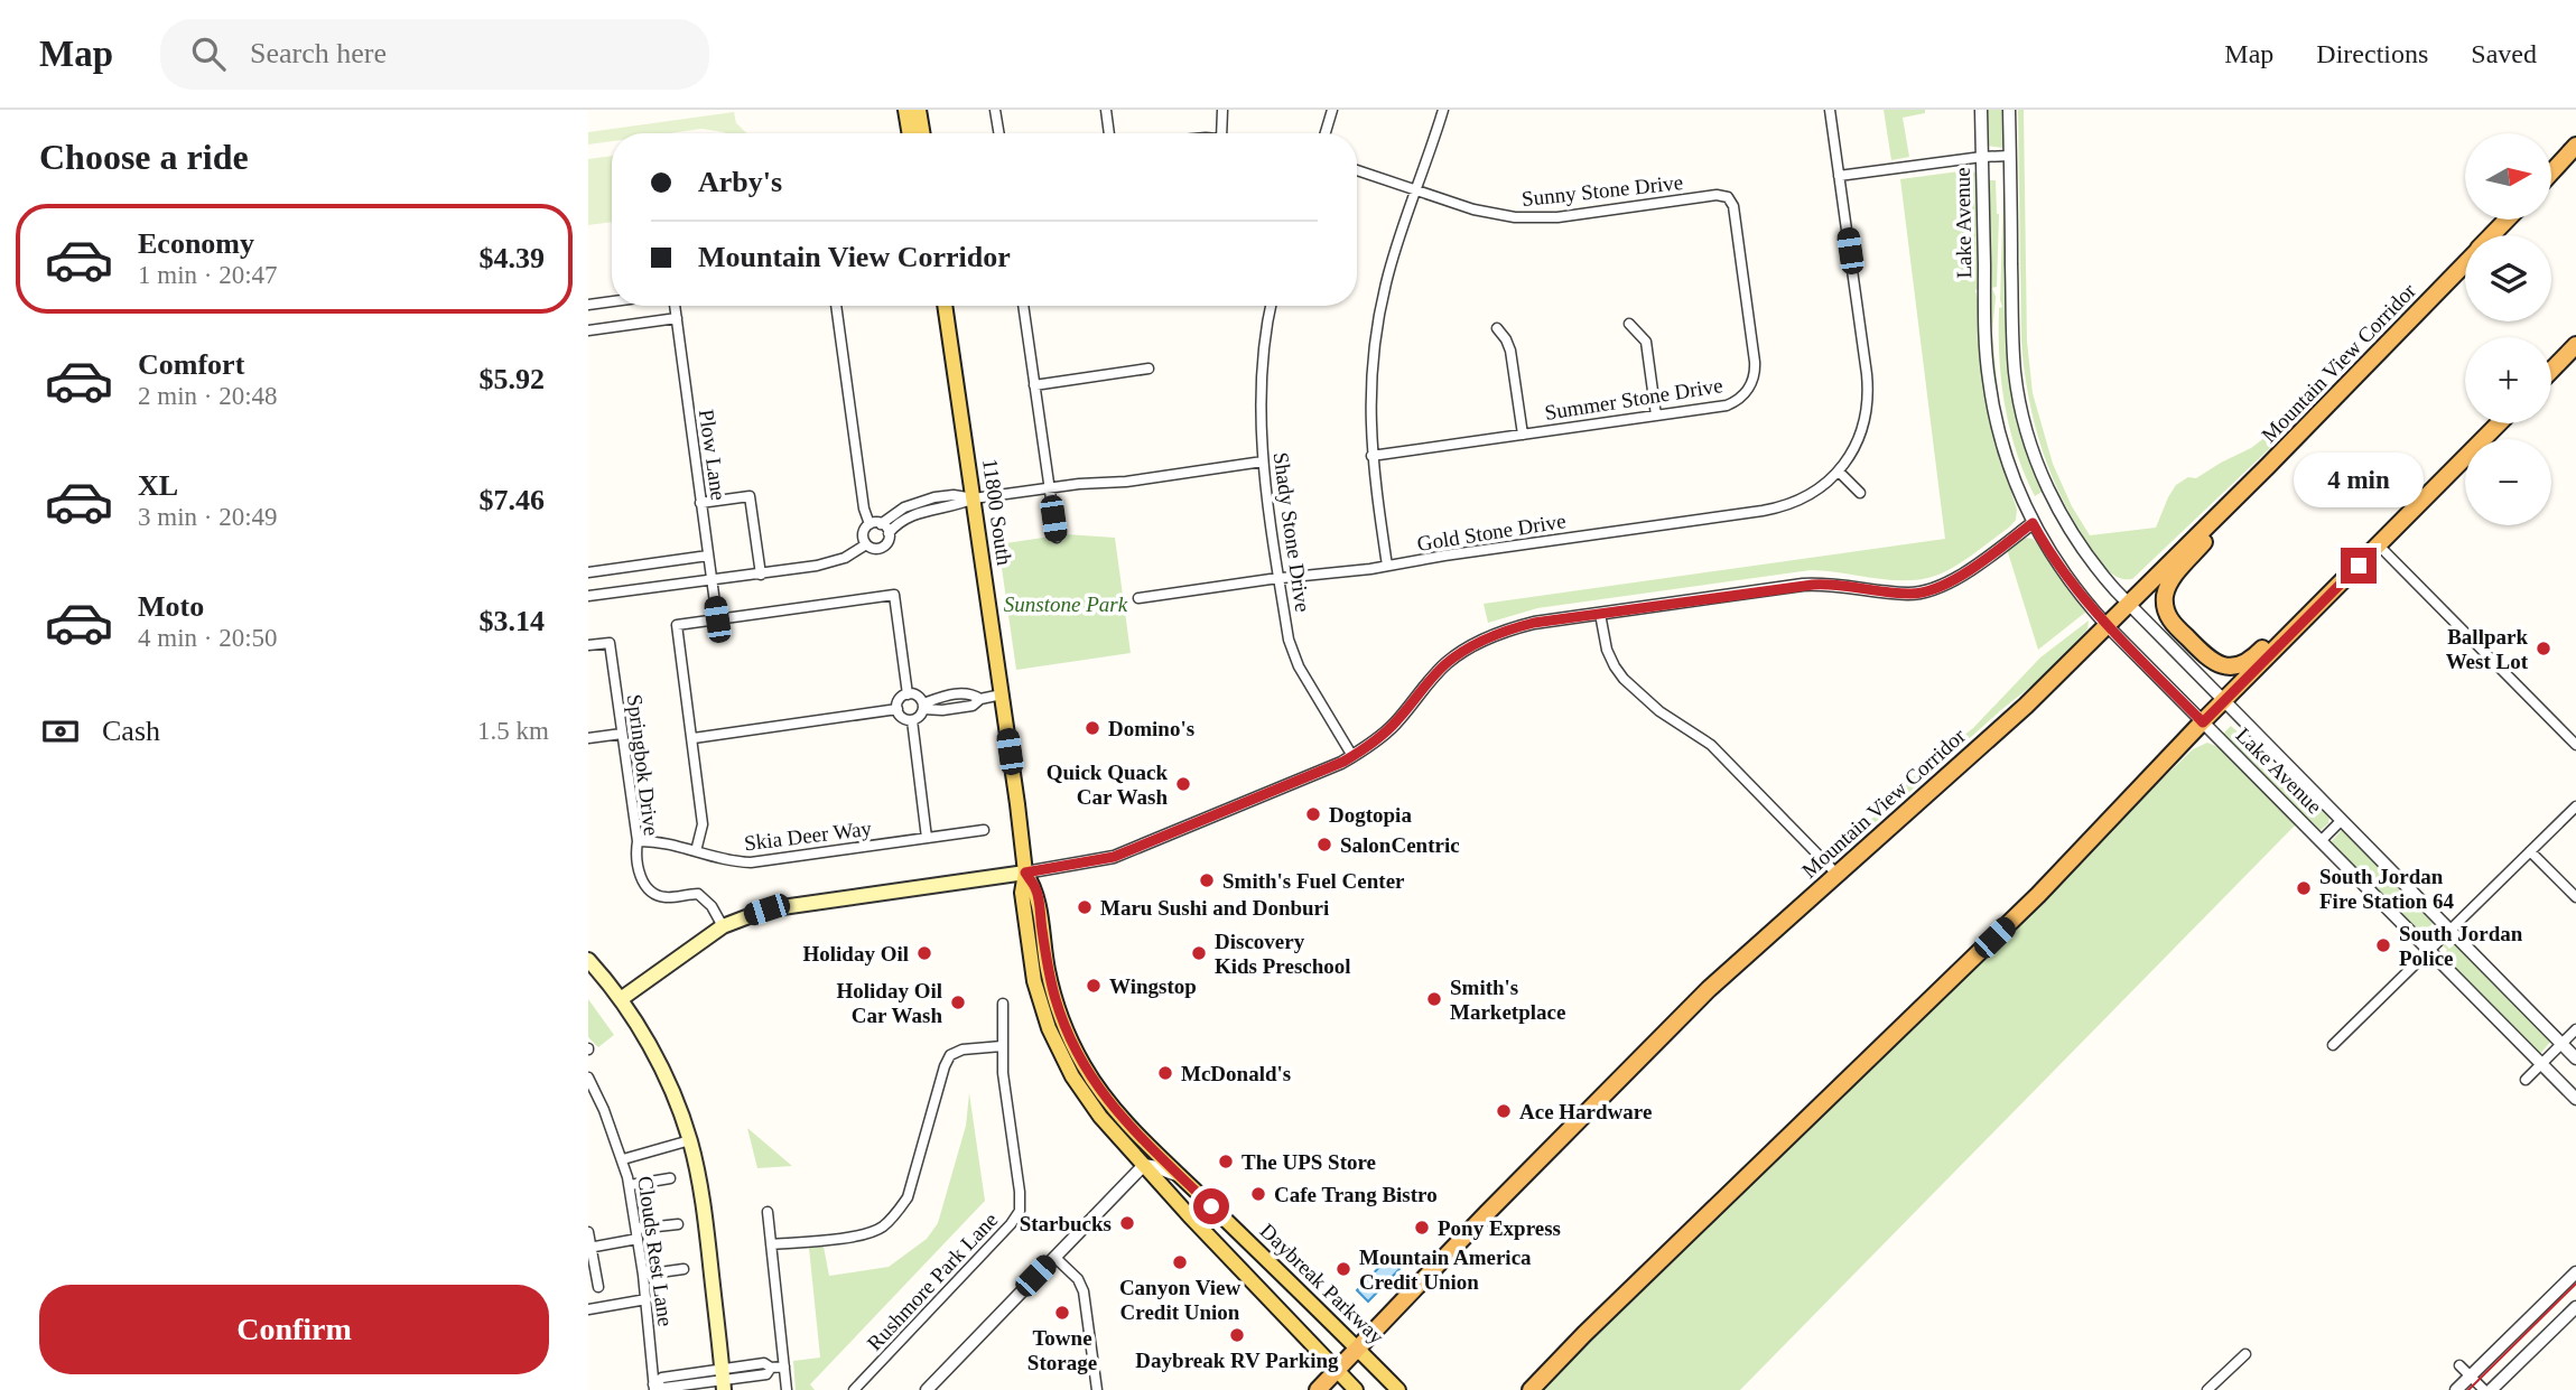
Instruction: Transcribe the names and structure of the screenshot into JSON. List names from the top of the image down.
{
  "streets": {
    "highway": ["Mountain View Corridor"],
    "main road": ["11800 South", "Daybreak Parkway"],
    "street": [
      "Sunny Stone Drive",
      "Lake Avenue",
      "Summer Stone Drive",
      "Plow Lane",
      "Shady Stone Drive",
      "Gold Stone Drive",
      "Springbok Drive",
      "Skia Deer Way",
      "Clouds Rest Lane",
      "Rushmore Park Lane"
    ]
  },
  "crossings": [
    ["Sunny Stone Drive", "Summer Stone Drive"],
    ["Lake Avenue", "Mountain View Corridor"],
    ["Mountain View Corridor", "Daybreak Parkway"],
    ["11800 South", "Daybreak Parkway"],
    ["Shady Stone Drive", "Gold Stone Drive"],
    ["Springbok Drive", "Skia Deer Way"]
  ],
  "parks": ["Sunstone Park"],
  "places": [
    "Ballpark West Lot",
    "Domino's",
    "Quick Quack Car Wash",
    "Dogtopia",
    "SalonCentric",
    "Smith's Fuel Center",
    "South Jordan Fire Station 64",
    "Maru Sushi and Donburi",
    "South Jordan Police",
    "Holiday Oil",
    "Discovery Kids Preschool",
    "Wingstop",
    "Smith's Marketplace",
    "Holiday Oil Car Wash",
    "McDonald's",
    "Ace Hardware",
    "The UPS Store",
    "Cafe Trang Bistro",
    "Starbucks",
    "Pony Express",
    "Canyon View Credit Union",
    "Mountain America Credit Union",
    "Towne Storage",
    "Daybreak RV Parking"
  ],
  "north": "right",
  "page": {
    "header": "Map",
    "search": "Search here",
    "nav": ["Map", "Directions", "Saved"],
    "heading": "Choose a ride",
    "map_buttons": ["+", "−"],
    "banner": ["Arby's", "Mountain View Corridor"],
    "list": [
      {
        "name": "Economy",
        "note": "1 min · 20:47",
        "value": "$4.39"
      },
      {
        "name": "Comfort",
        "note": "2 min · 20:48",
        "value": "$5.92"
      },
      {
        "name": "XL",
        "note": "3 min · 20:49",
        "value": "$7.46"
      },
      {
        "name": "Moto",
        "note": "4 min · 20:50",
        "value": "$3.14"
      }
    ],
    "bubble": "4 min",
    "pay": ["Cash", "1.5 km"],
    "buttons": "Confirm"
  }
}
